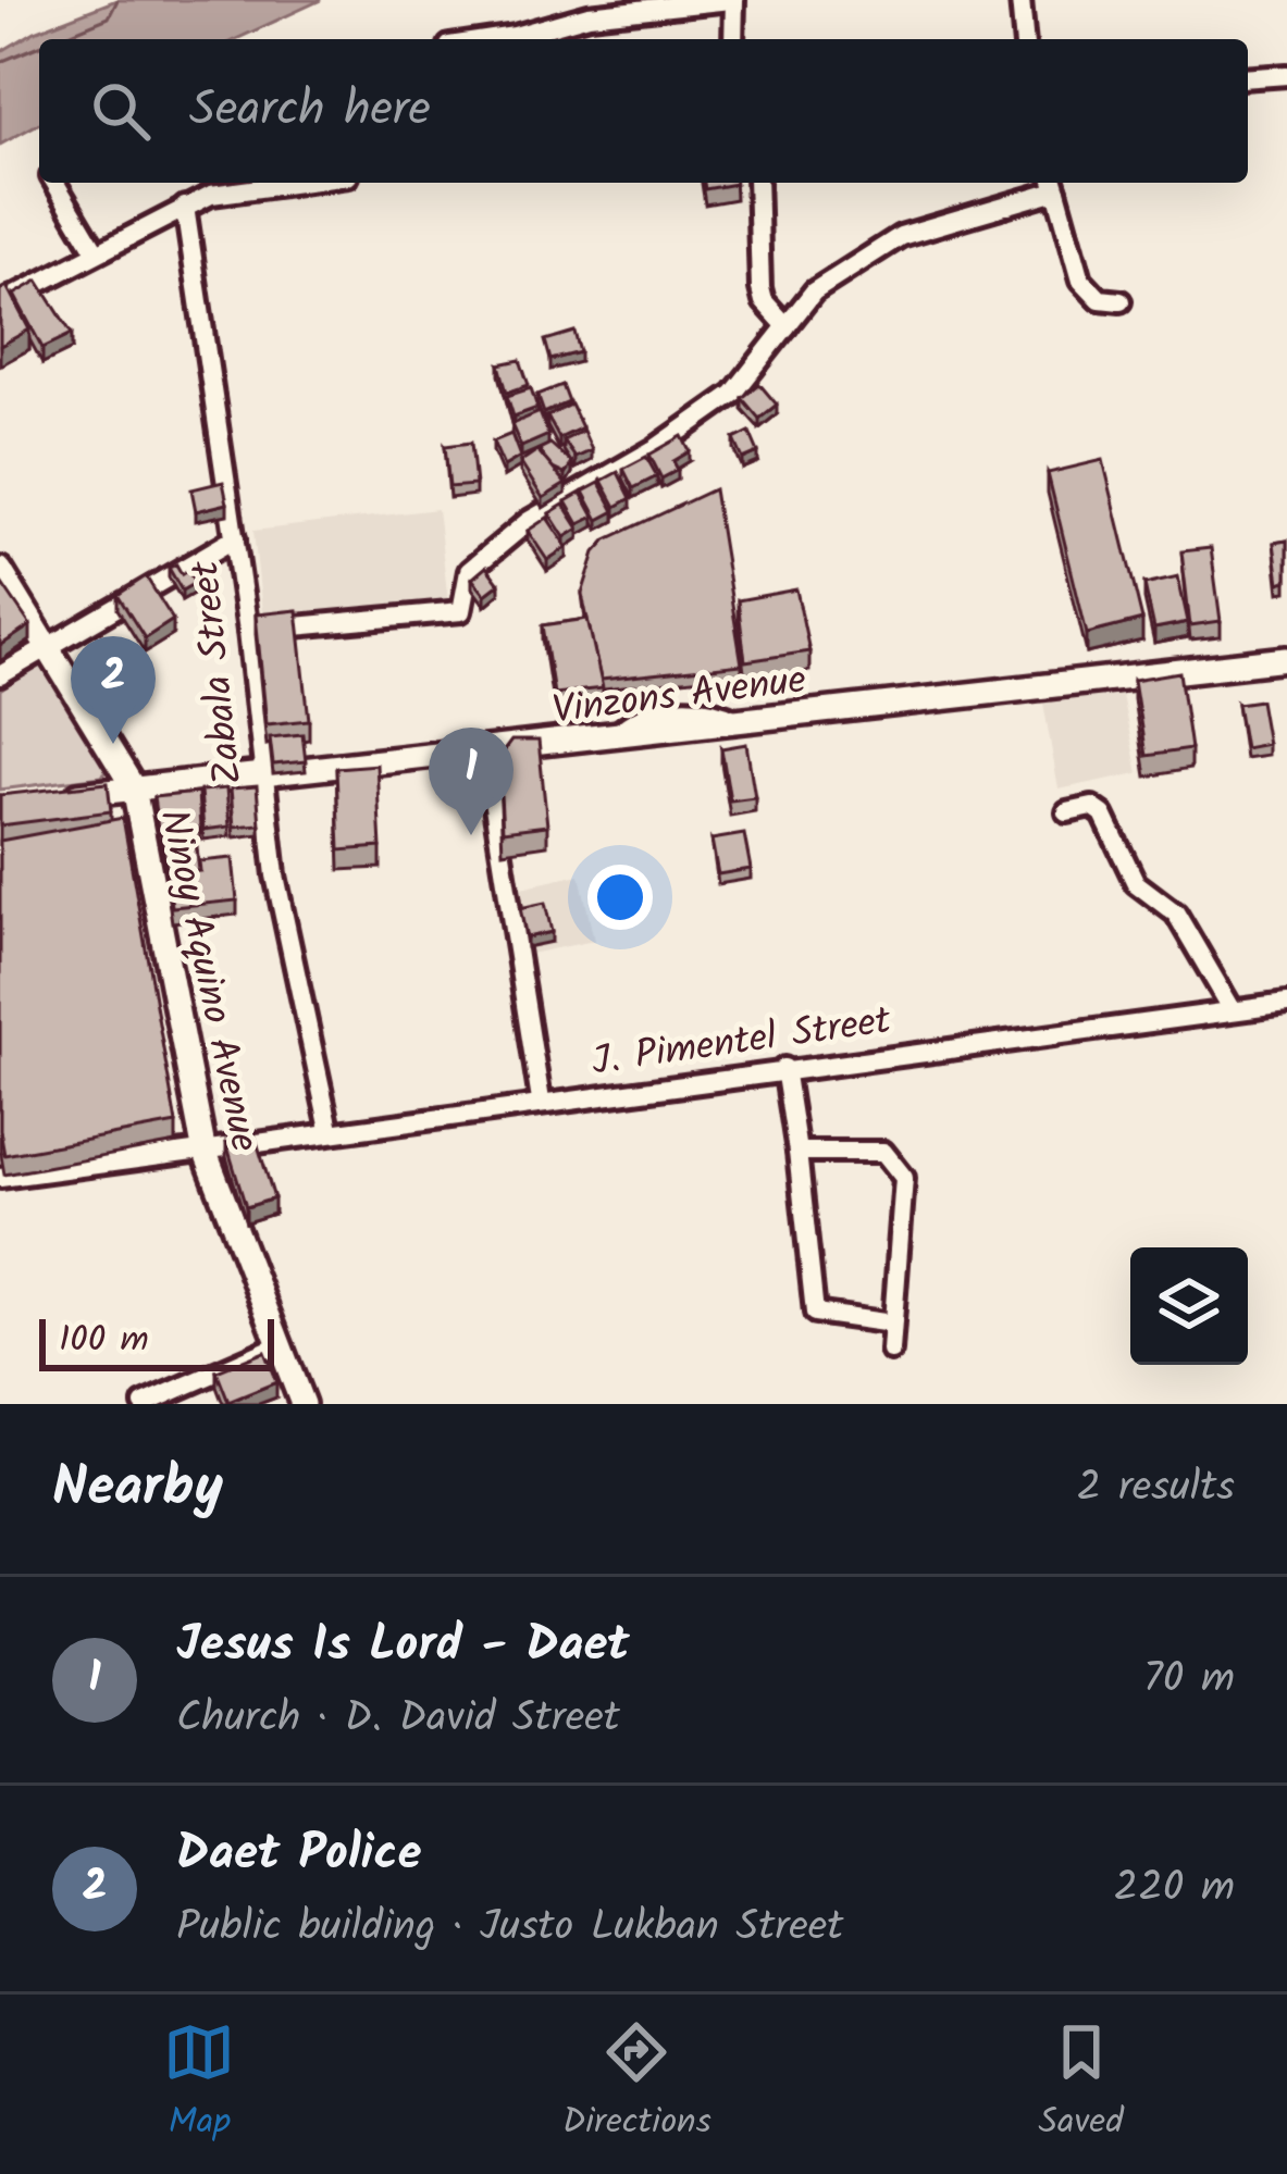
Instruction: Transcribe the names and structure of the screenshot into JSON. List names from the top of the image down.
{
  "streets": {
    "main road": ["Vinzons Avenue", "Ninoy Aquino Avenue"],
    "street": ["Zabala Street", "J. Pimentel Street"]
  },
  "crossings": [
    ["Zabala Street", "Vinzons Avenue"],
    ["Zabala Street", "J. Pimentel Street"],
    ["Vinzons Avenue", "Ninoy Aquino Avenue"],
    ["Ninoy Aquino Avenue", "J. Pimentel Street"]
  ],
  "scale_bar": "100 m",
  "page": {
    "search": "Search here",
    "pins": ["2", "1"],
    "scale": "100 m",
    "heading": ["Nearby", "2 results"],
    "list": [
      {
        "mark": "1",
        "name": "Jesus Is Lord - Daet",
        "note": "Church · D. David Street",
        "value": "70 m"
      },
      {
        "mark": "2",
        "name": "Daet Police",
        "note": "Public building · Justo Lukban Street",
        "value": "220 m"
      }
    ],
    "nav": ["Map", "Directions", "Saved"]
  }
}
